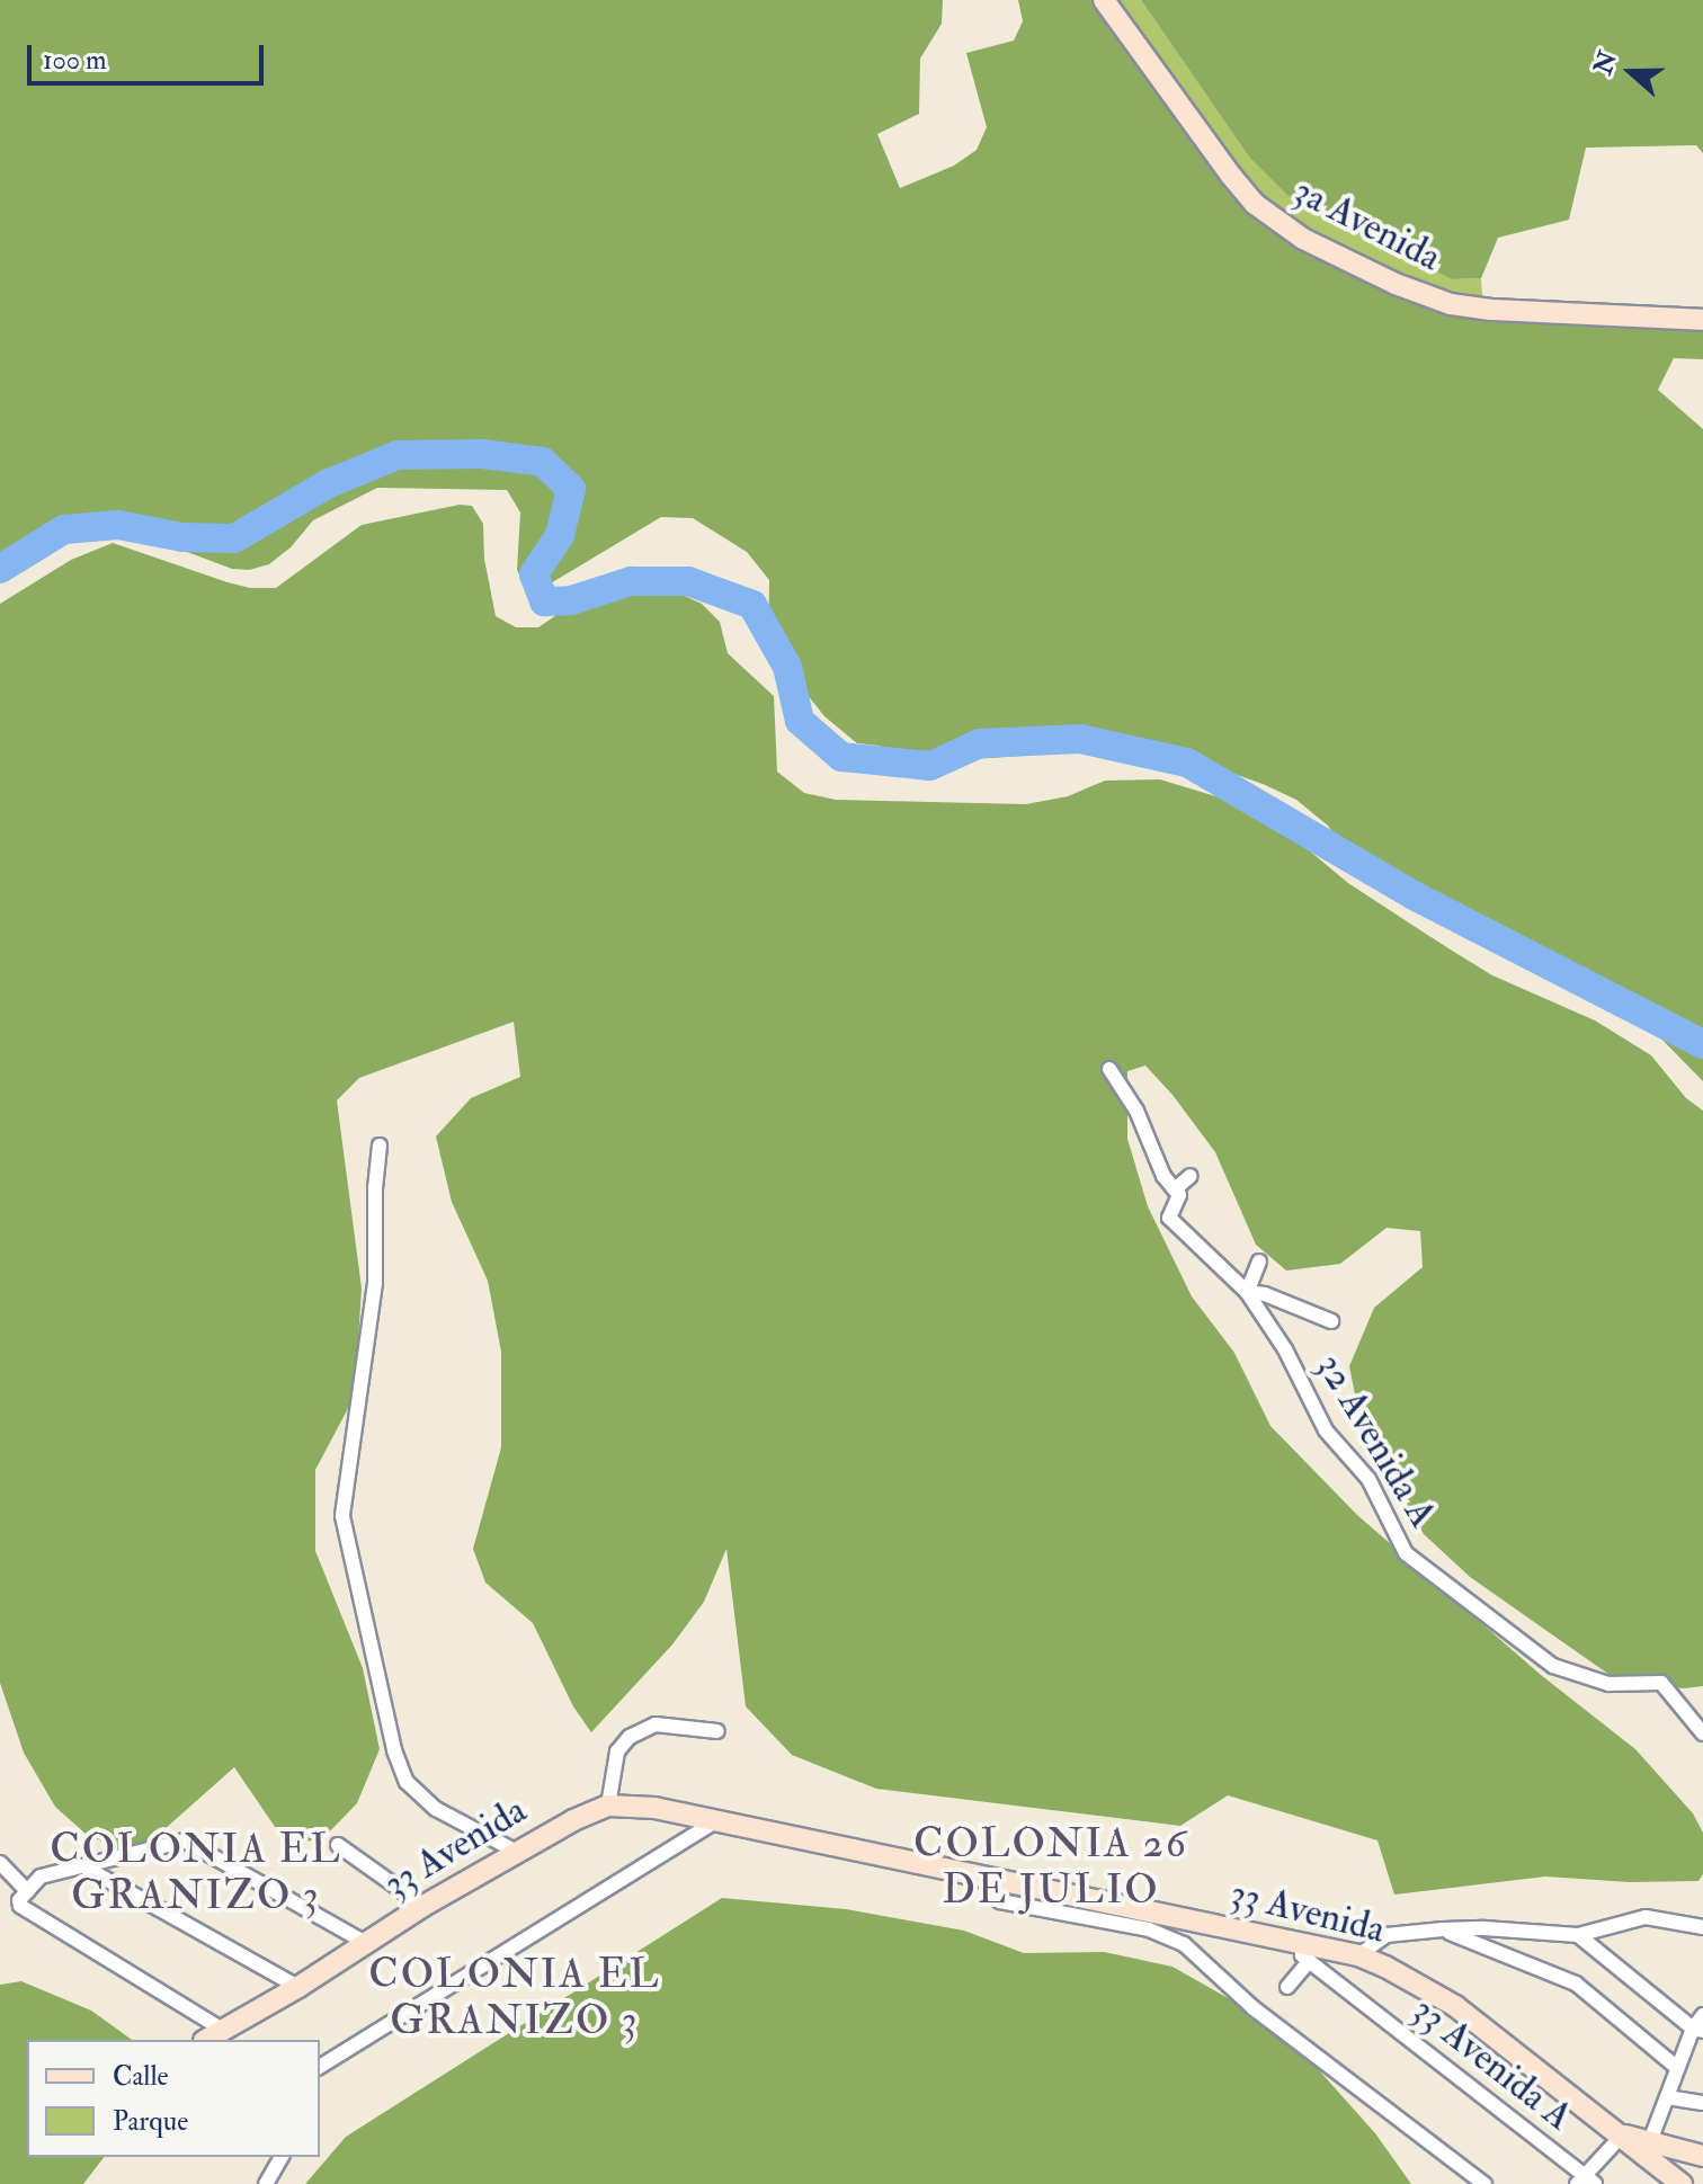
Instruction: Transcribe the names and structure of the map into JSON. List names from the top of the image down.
{
  "streets": {
    "street": [
      "3a Avenida",
      "32 Avenida A",
      "33 Avenida",
      "33 Avenida A"
    ]
  },
  "crossings": [
    ["33 Avenida", "33 Avenida A"]
  ],
  "districts": ["COLONIA 26 DE JULIO", "COLONIA EL GRANIZO 3", "COLONIA EL GRANIZO 3"],
  "legend": ["Calle", "Parque"],
  "scale_bar": "100 m",
  "north": "left"
}
